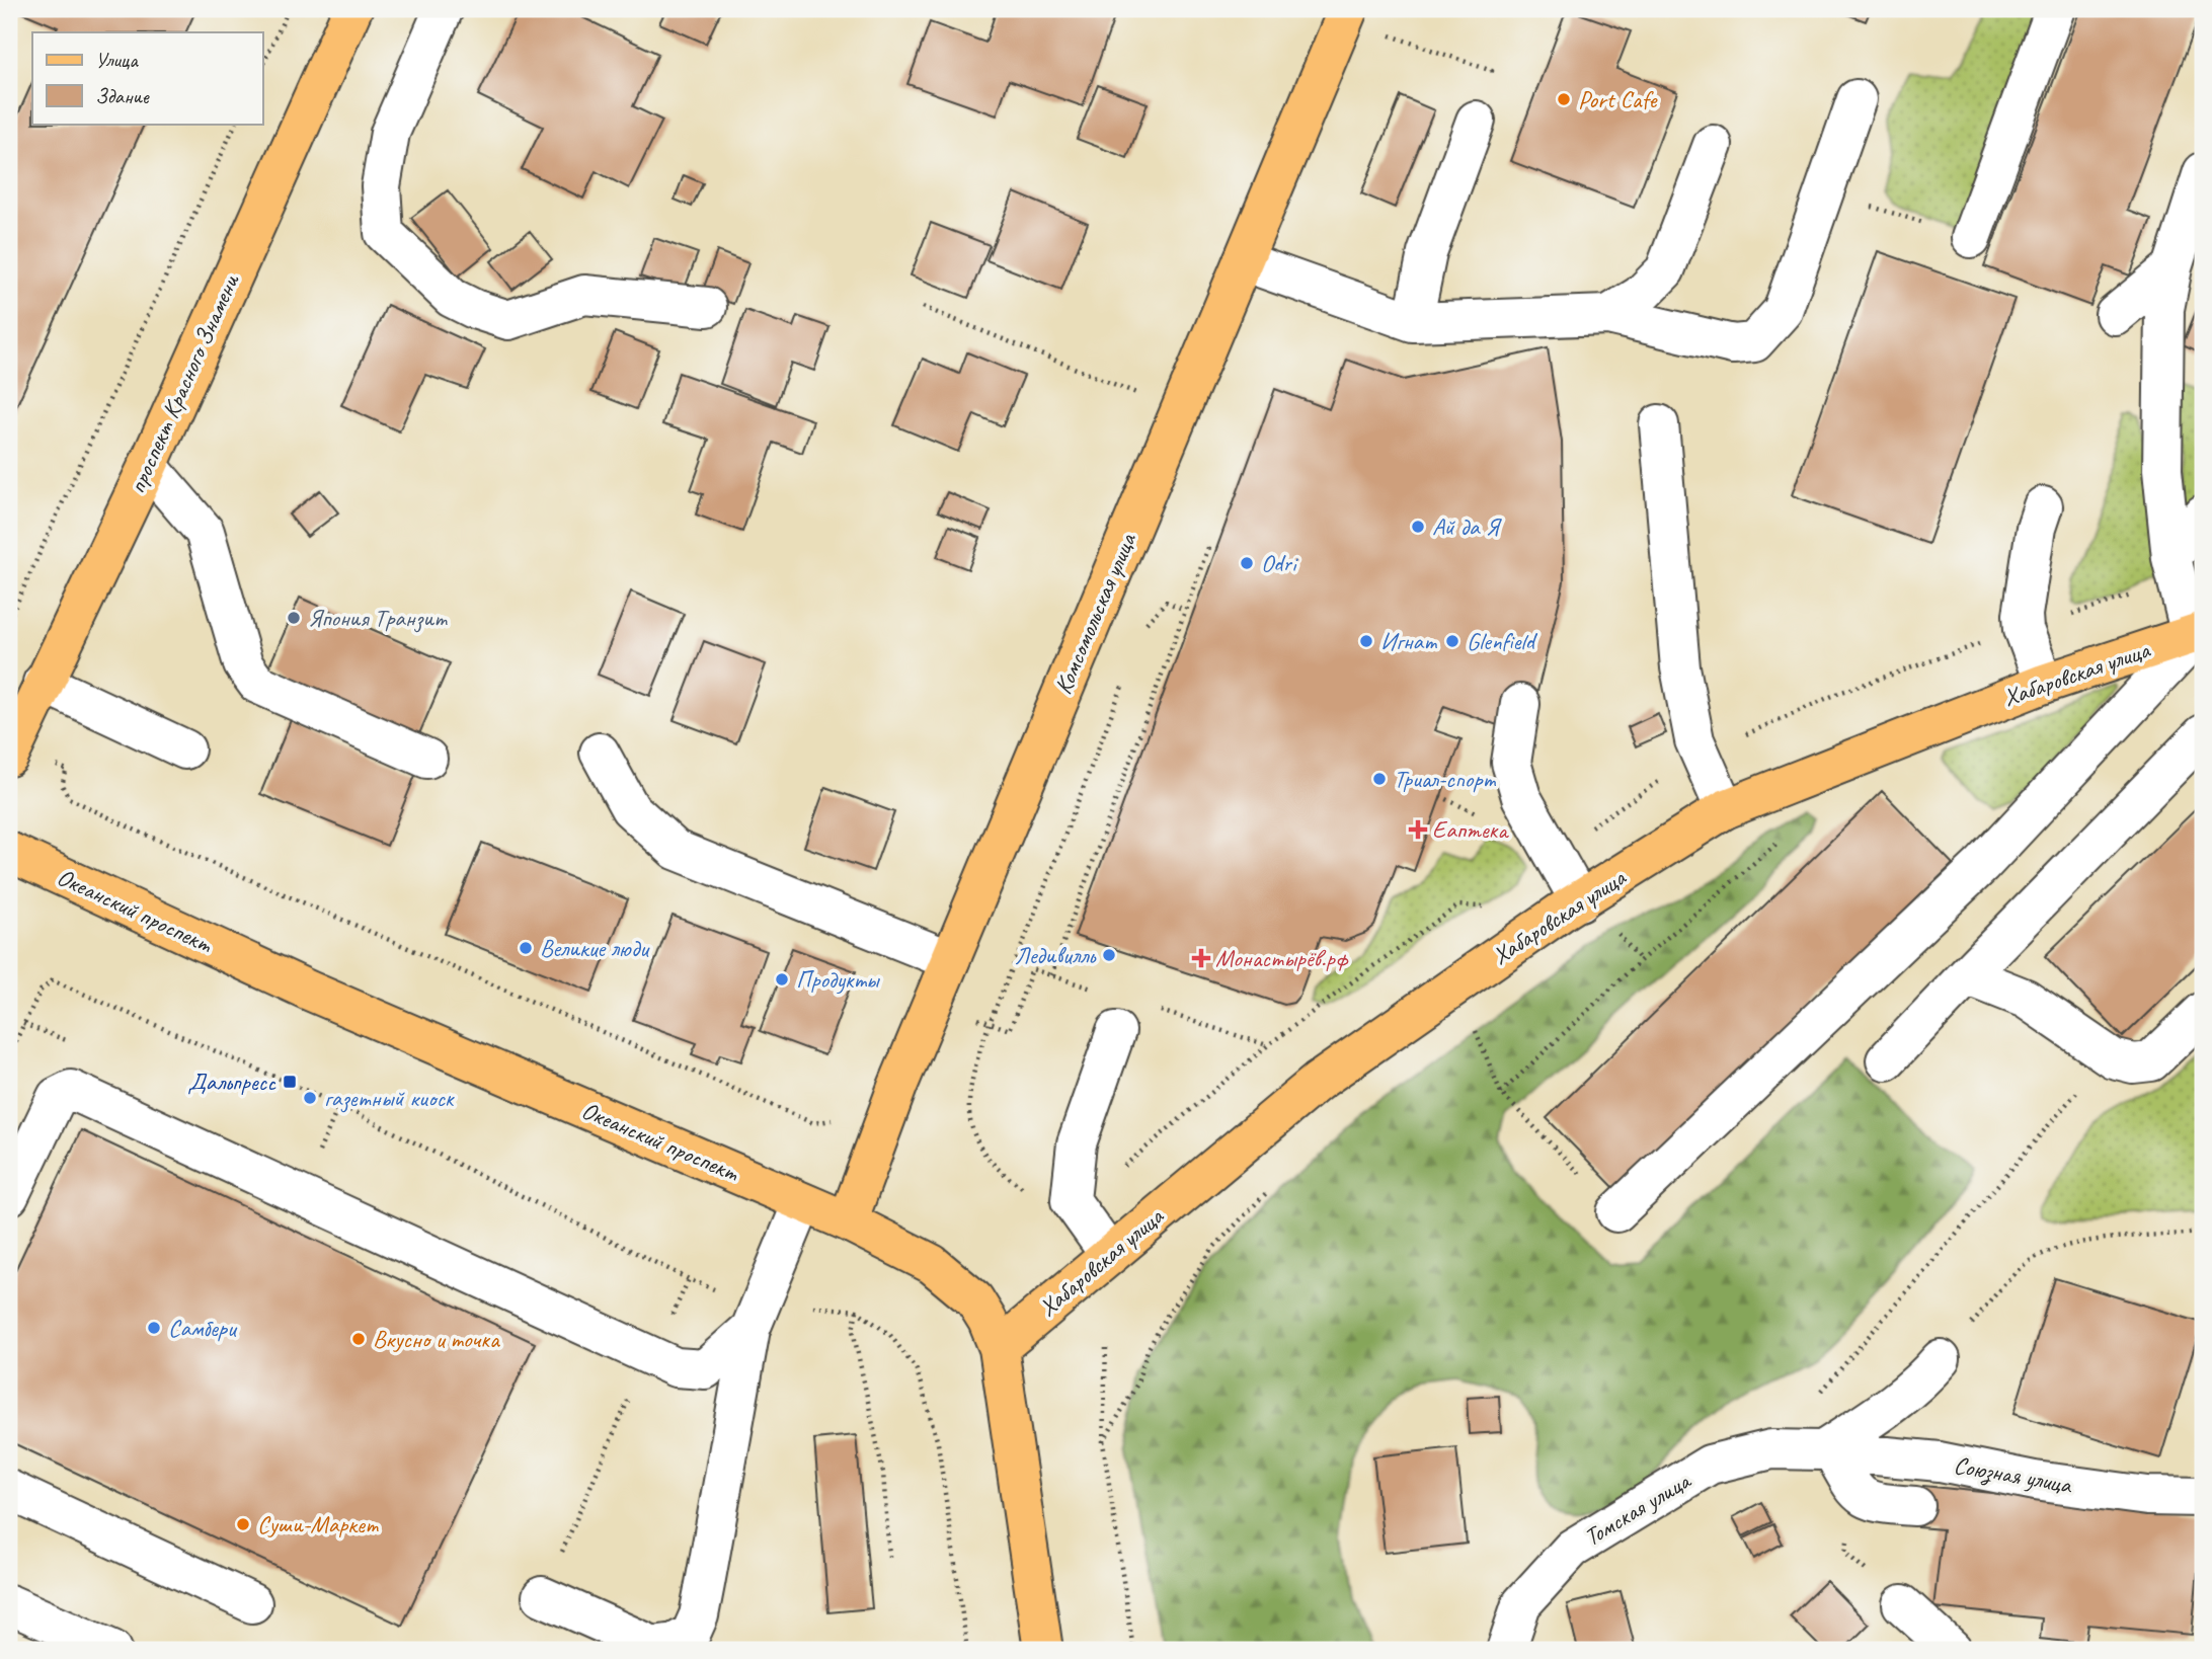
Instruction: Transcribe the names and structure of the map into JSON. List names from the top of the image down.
{
  "streets": {
    "main road": [
      "проспект Красного Знамени",
      "Комсомольская улица",
      "Хабаровская улица",
      "Океанский проспект"
    ],
    "lane": ["Союзная улица", "Томская улица"]
  },
  "crossings": [
    ["Комсомольская улица", "Океанский проспект"],
    ["Хабаровская улица", "Океанский проспект"],
    ["Союзная улица", "Томская улица"]
  ],
  "places": {
    "other": [
      "Port Cafe",
      "Ай да Я",
      "Odri",
      "Япония Транзит",
      "Игнат",
      "Glenfield",
      "Триал-спорт",
      "Великие люди",
      "Ледивилль",
      "Продукты",
      "газетный киоск",
      "Самбери",
      "Вкусно и точка",
      "Суши-Маркет"
    ],
    "health": ["Еаптека", "Монастырёв.рф"],
    "transit": ["Дальпресс"]
  },
  "legend": ["Улица", "Здание"]
}
